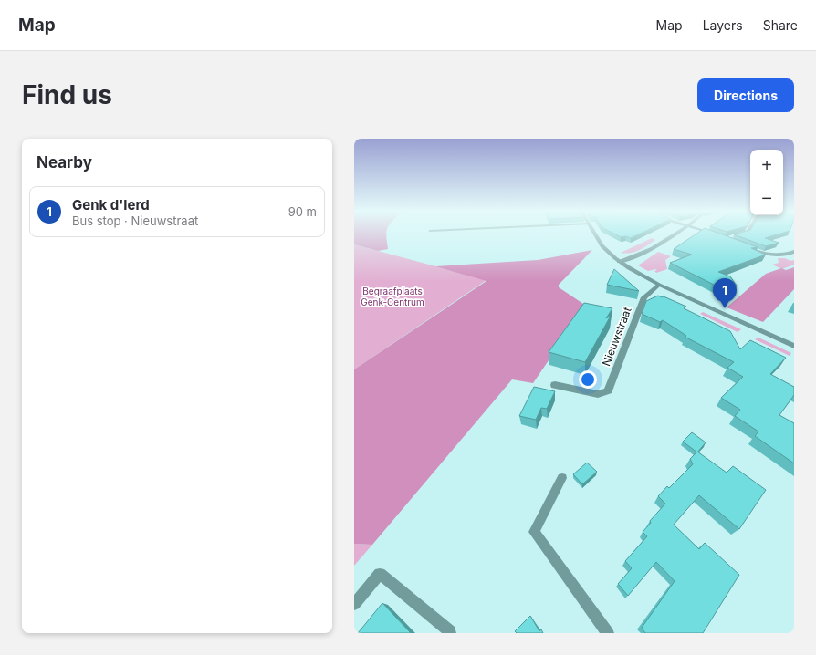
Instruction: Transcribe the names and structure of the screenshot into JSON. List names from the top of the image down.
{
  "streets": {
    "street": ["Nieuwstraat"]
  },
  "parks": ["Begraafplaats Genk-Centrum"],
  "page": {
    "header": "Map",
    "nav": ["Map", "Layers", "Share"],
    "buttons": "Directions",
    "title": "Find us",
    "heading": "Nearby",
    "map_buttons": ["+", "−"],
    "list": [
      {
        "mark": "1",
        "name": "Genk d'Ierd",
        "note": "Bus stop · Nieuwstraat",
        "value": "90 m"
      }
    ],
    "pins": "1"
  }
}
